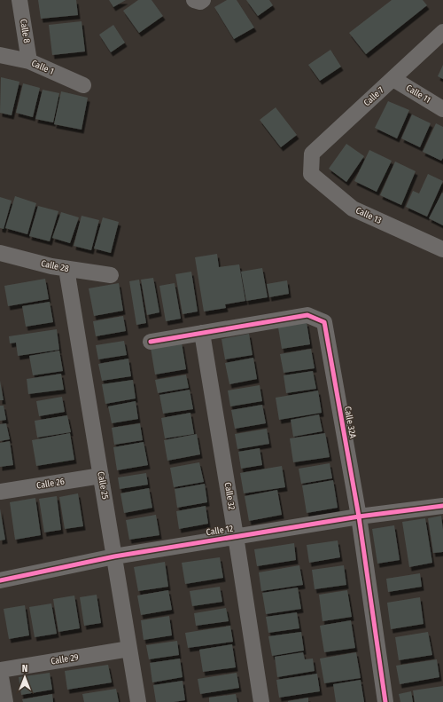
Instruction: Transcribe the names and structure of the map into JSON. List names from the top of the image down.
{
  "streets": {
    "street": [
      "Calle 8",
      "Calle 1",
      "Calle 11",
      "Calle 7",
      "Calle 13",
      "Calle 28",
      "Calle 32A",
      "Calle 26",
      "Calle 25",
      "Calle 32",
      "Calle 12",
      "Calle 29"
    ]
  },
  "crossings": [
    ["Calle 8", "Calle 1"],
    ["Calle 11", "Calle 7"],
    ["Calle 7", "Calle 13"],
    ["Calle 28", "Calle 25"],
    ["Calle 32A", "Calle 32"],
    ["Calle 32A", "Calle 12"],
    ["Calle 26", "Calle 25"],
    ["Calle 25", "Calle 12"],
    ["Calle 25", "Calle 29"],
    ["Calle 32", "Calle 12"]
  ],
  "north": "top"
}
